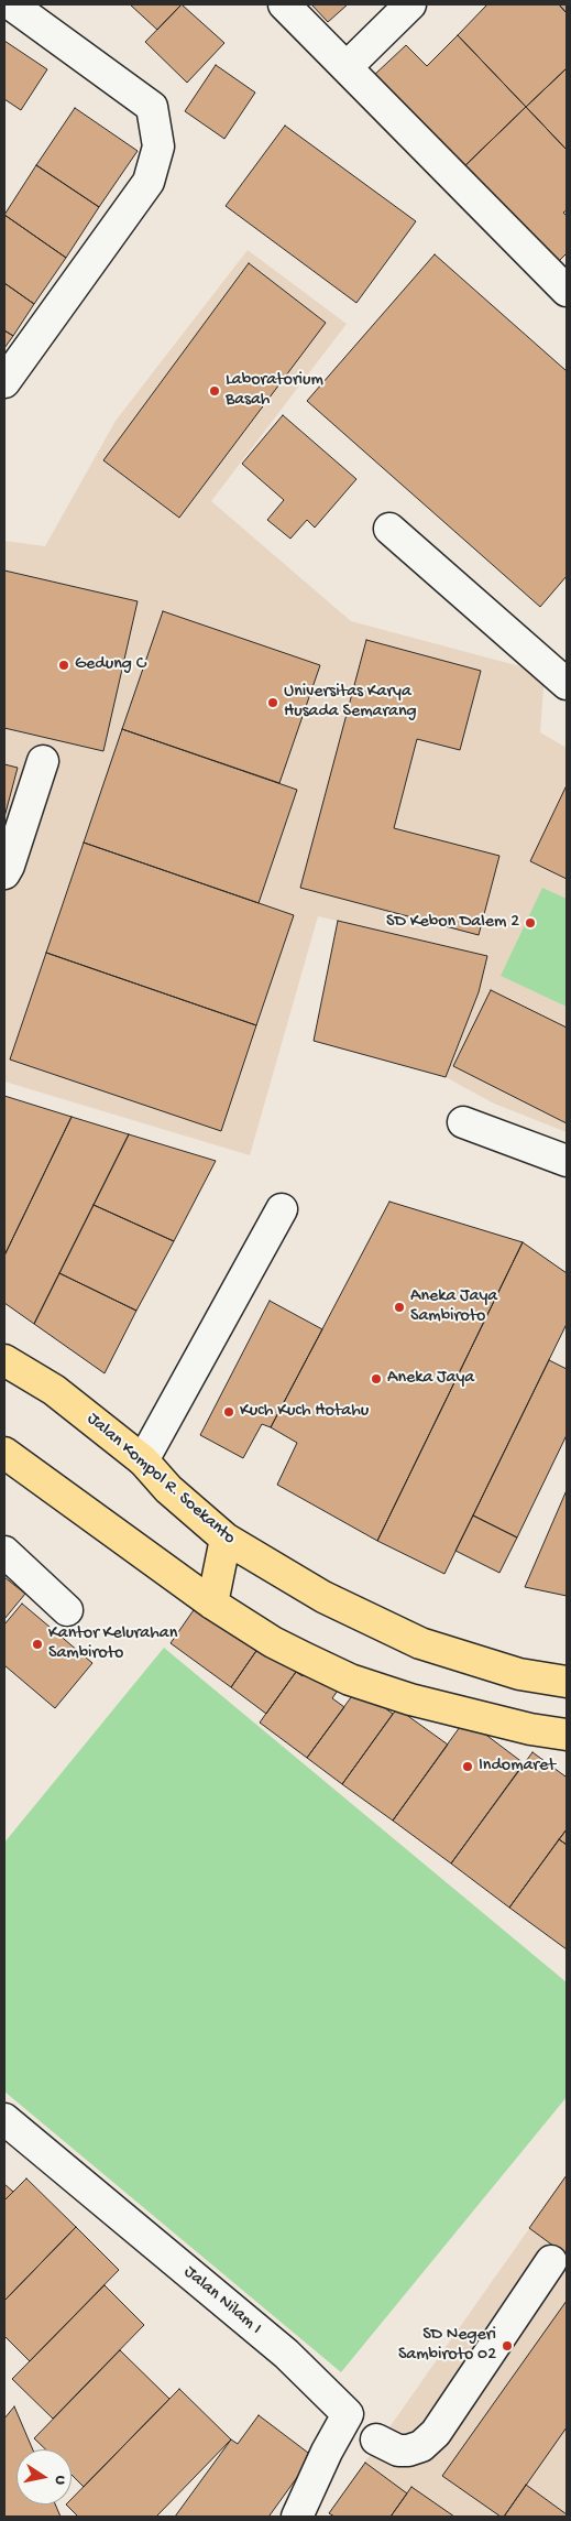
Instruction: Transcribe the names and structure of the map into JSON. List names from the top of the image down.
{
  "streets": {
    "main road": ["Jalan Kompol R. Soekanto"],
    "street": ["Jalan Nilam I"]
  },
  "places": [
    "Laboratorium Basah",
    "Gedung C",
    "Universitas Karya Husada Semarang",
    "SD Kebon Dalem 2",
    "Aneka Jaya Sambiroto",
    "Aneka Jaya",
    "Kuch Kuch Hotahu",
    "Kantor Kelurahan Sambiroto",
    "Indomaret",
    "SD Negeri Sambiroto 02"
  ],
  "north": "right"
}
